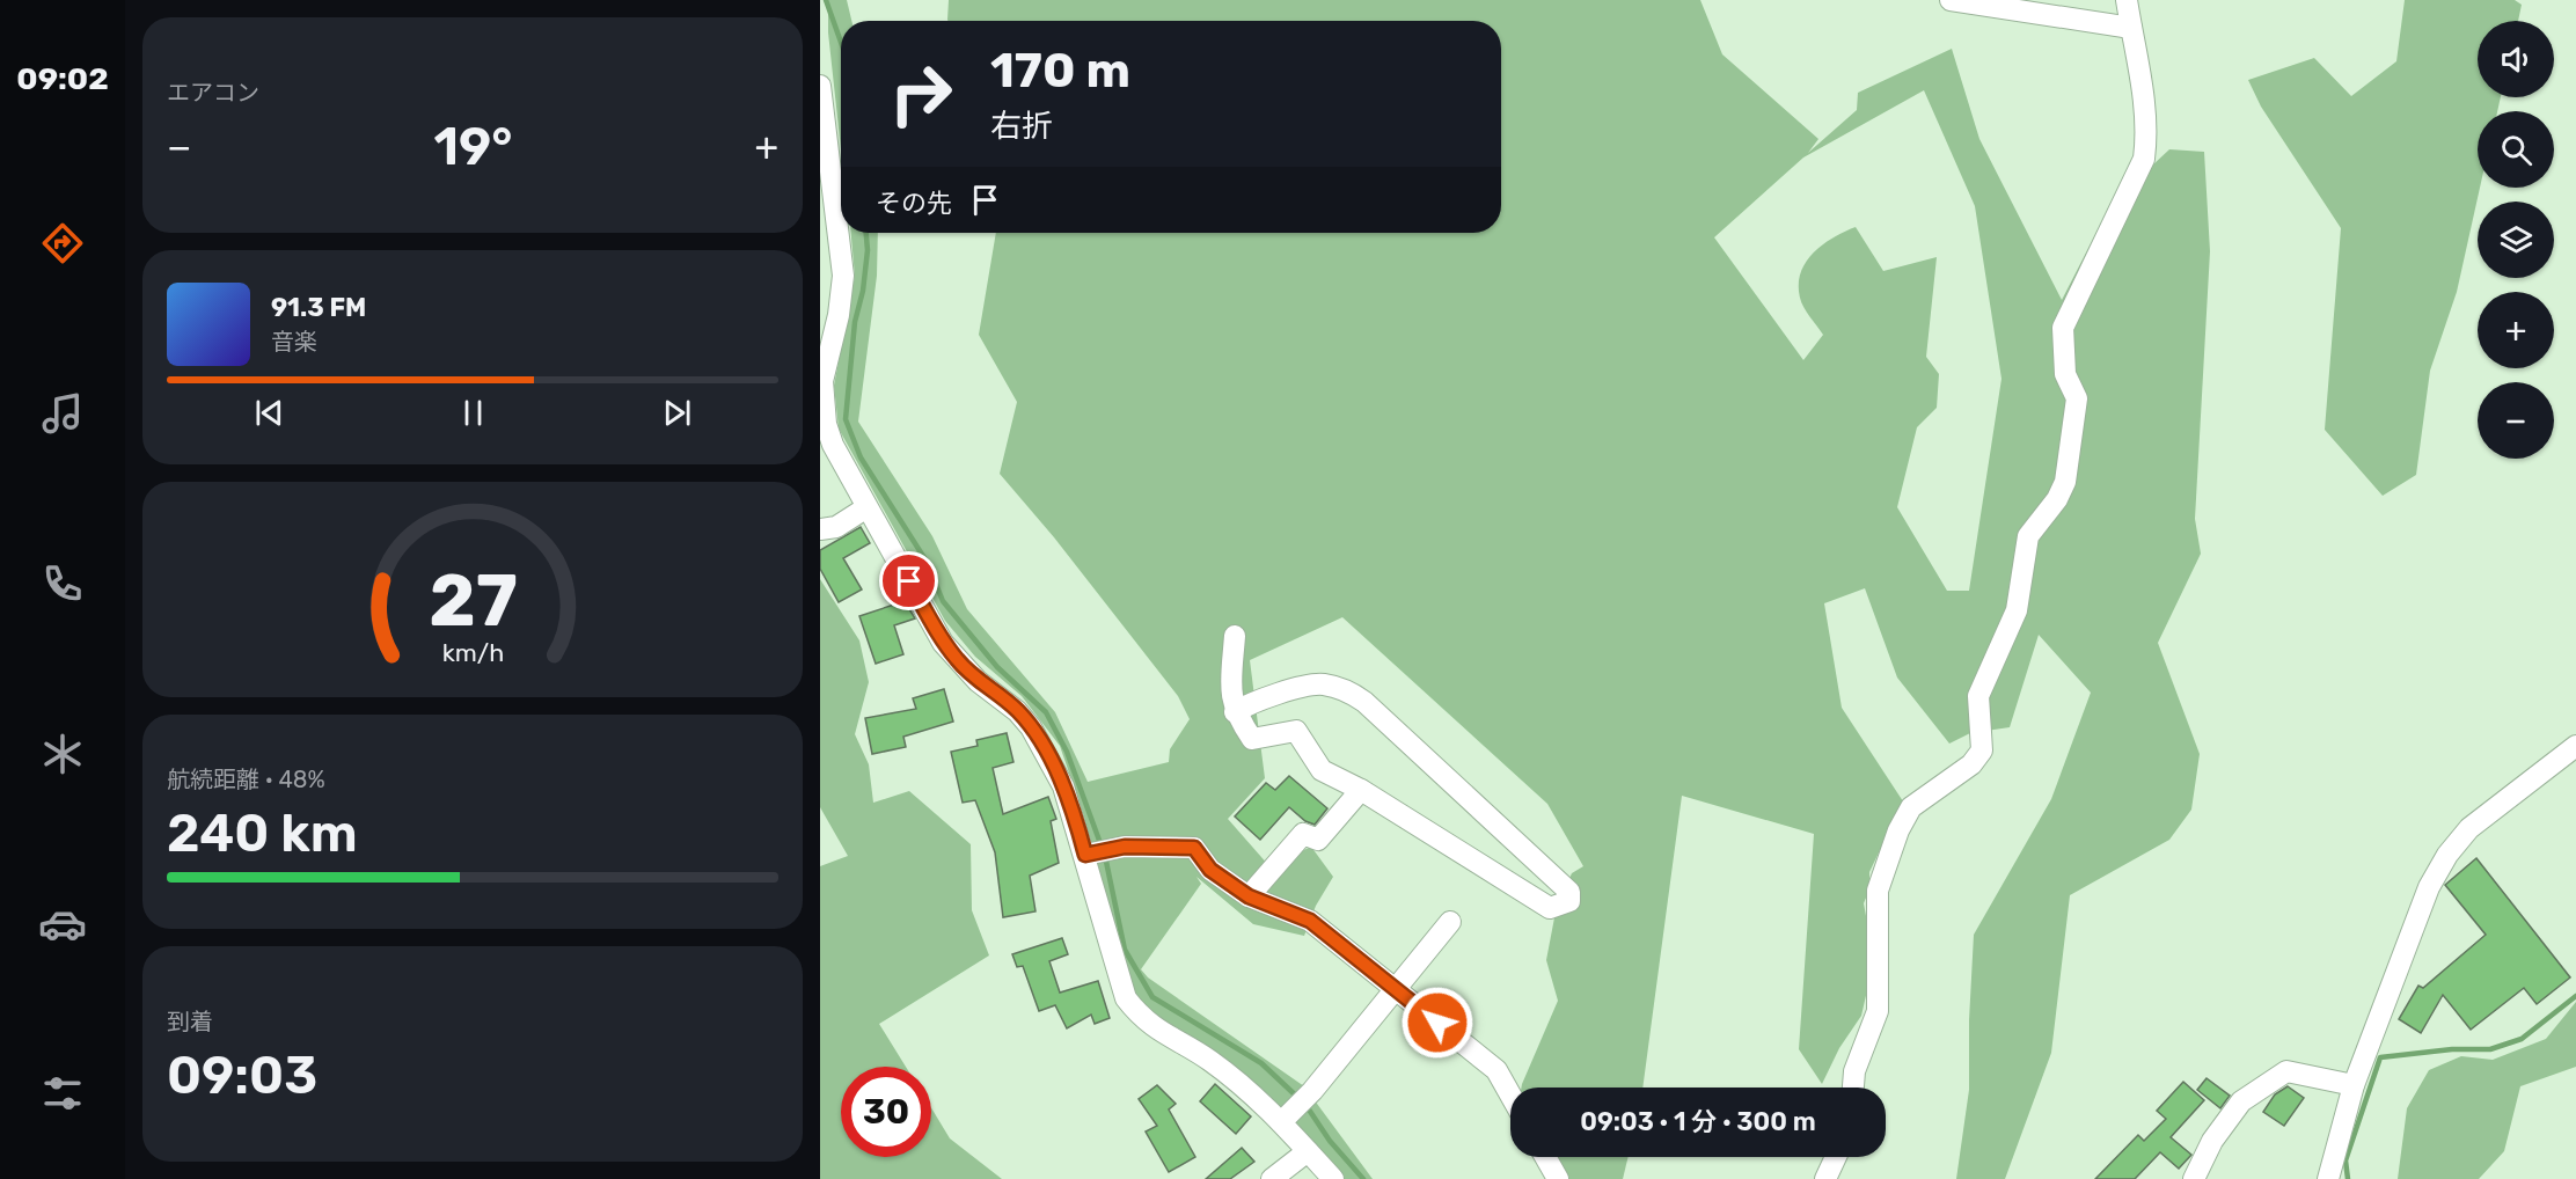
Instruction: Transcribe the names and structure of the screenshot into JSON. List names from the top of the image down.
{
  "page": {
    "tabs": "09:02",
    "tile": [
      "エアコン",
      ["航続距離 · 48%", "240 km"],
      ["到着", "09:03"]
    ],
    "map_buttons": ["+", "−"],
    "turn": ["170 m", "右折"],
    "heat": ["−", "19°", "+"],
    "then": "その先",
    "song": ["91.3 FM", "音楽"],
    "limit": "30",
    "trip": "09:03 · 1 分 · 300 m",
    "gauge": ["27", "km/h"]
  }
}
